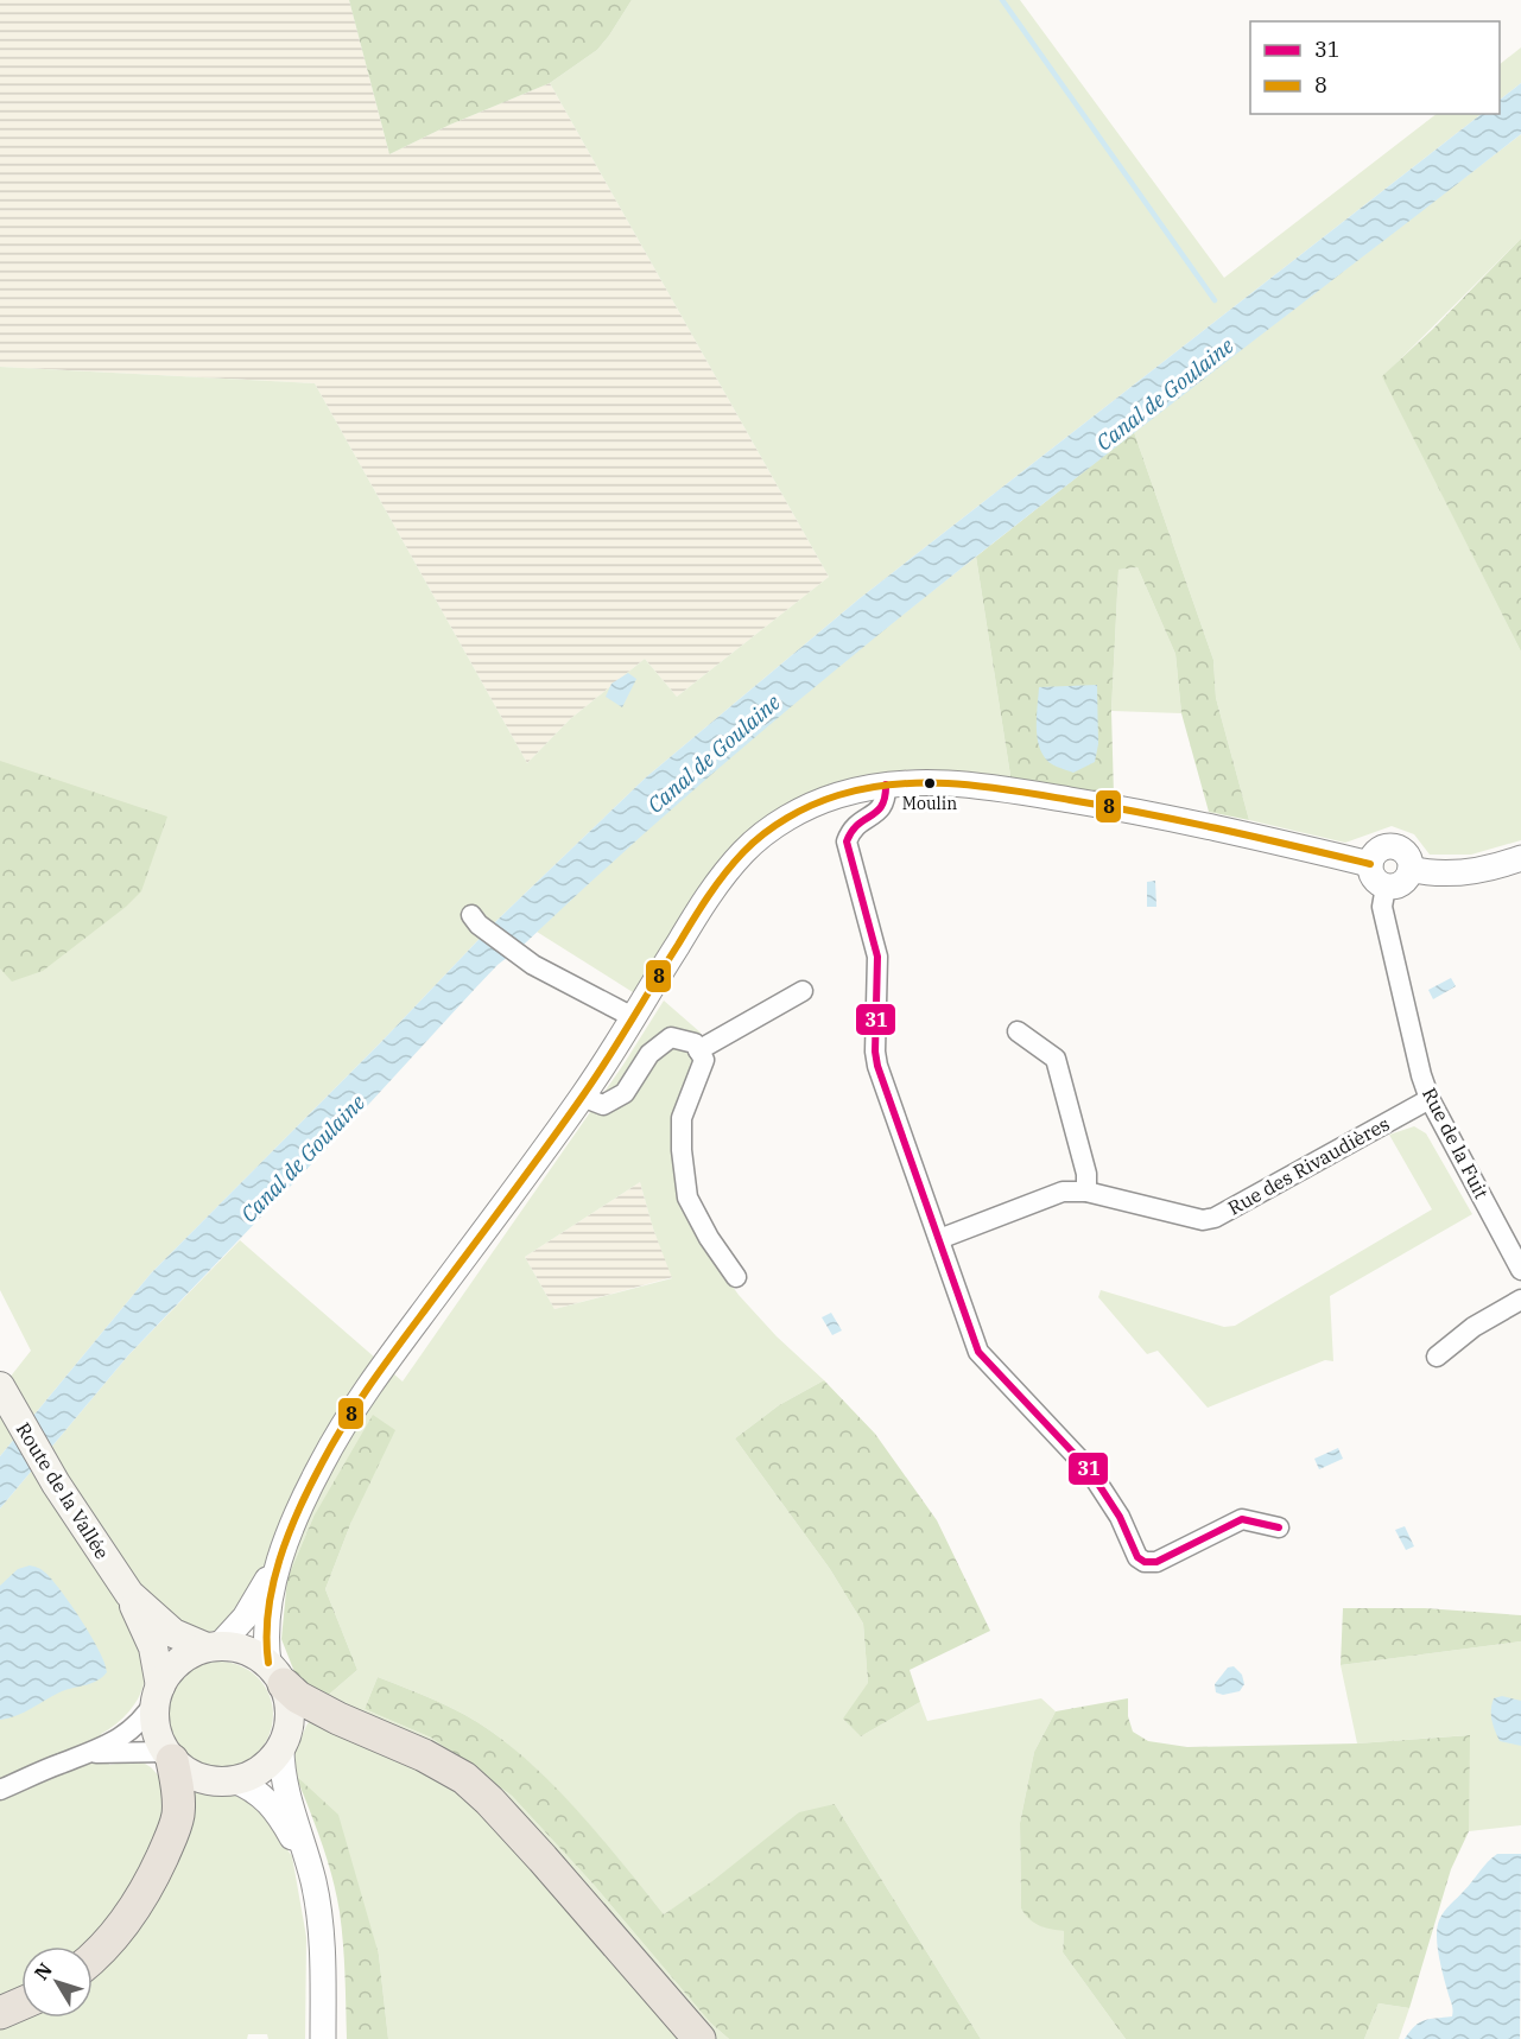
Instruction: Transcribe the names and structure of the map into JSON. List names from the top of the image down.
{
  "streets": {
    "main road": ["Route de la Vallée"],
    "street": ["Rue de la Fuit", "Rue des Rivaudières"]
  },
  "crossings": [
    ["Rue de la Fuit", "Rue des Rivaudières"]
  ],
  "water": ["Canal de Goulaine"],
  "places": ["Moulin"],
  "lines": ["transit line 8", "transit line 31"],
  "legend": ["31", "8"],
  "north": "top left"
}
